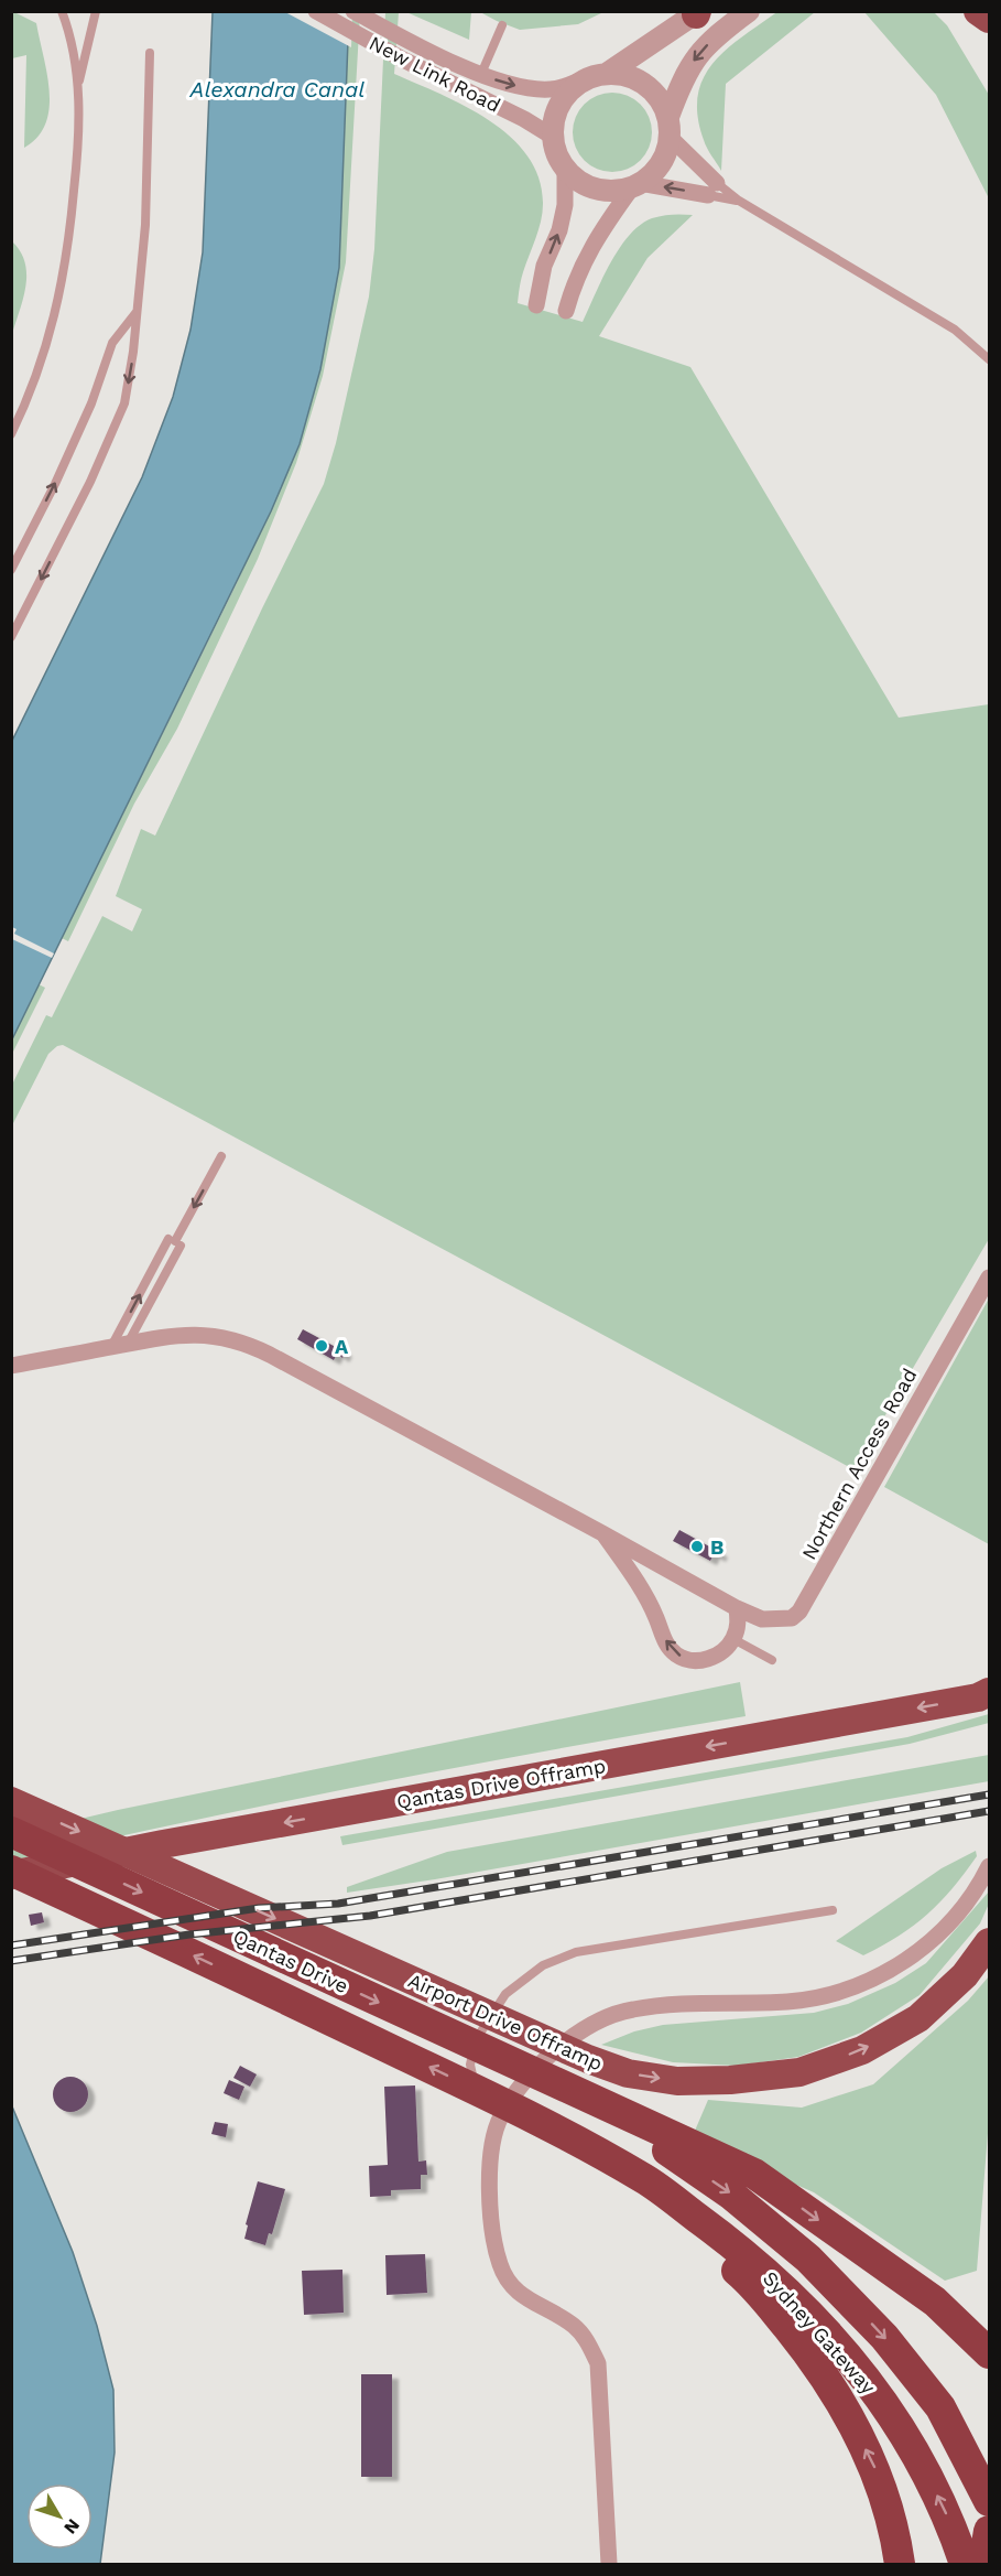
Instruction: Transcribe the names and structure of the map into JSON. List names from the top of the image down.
{
  "streets": {
    "highway": [
      "Qantas Drive Offramp",
      "Qantas Drive",
      "Airport Drive Offramp",
      "Sydney Gateway"
    ],
    "street": ["New Link Road", "Northern Access Road"]
  },
  "crossings": [
    ["Qantas Drive Offramp", "Qantas Drive"],
    ["Qantas Drive", "Sydney Gateway"]
  ],
  "one_way": ["Qantas Drive Offramp"],
  "water": ["Alexandra Canal"],
  "places": ["A", "B"],
  "north": "bottom right"
}
